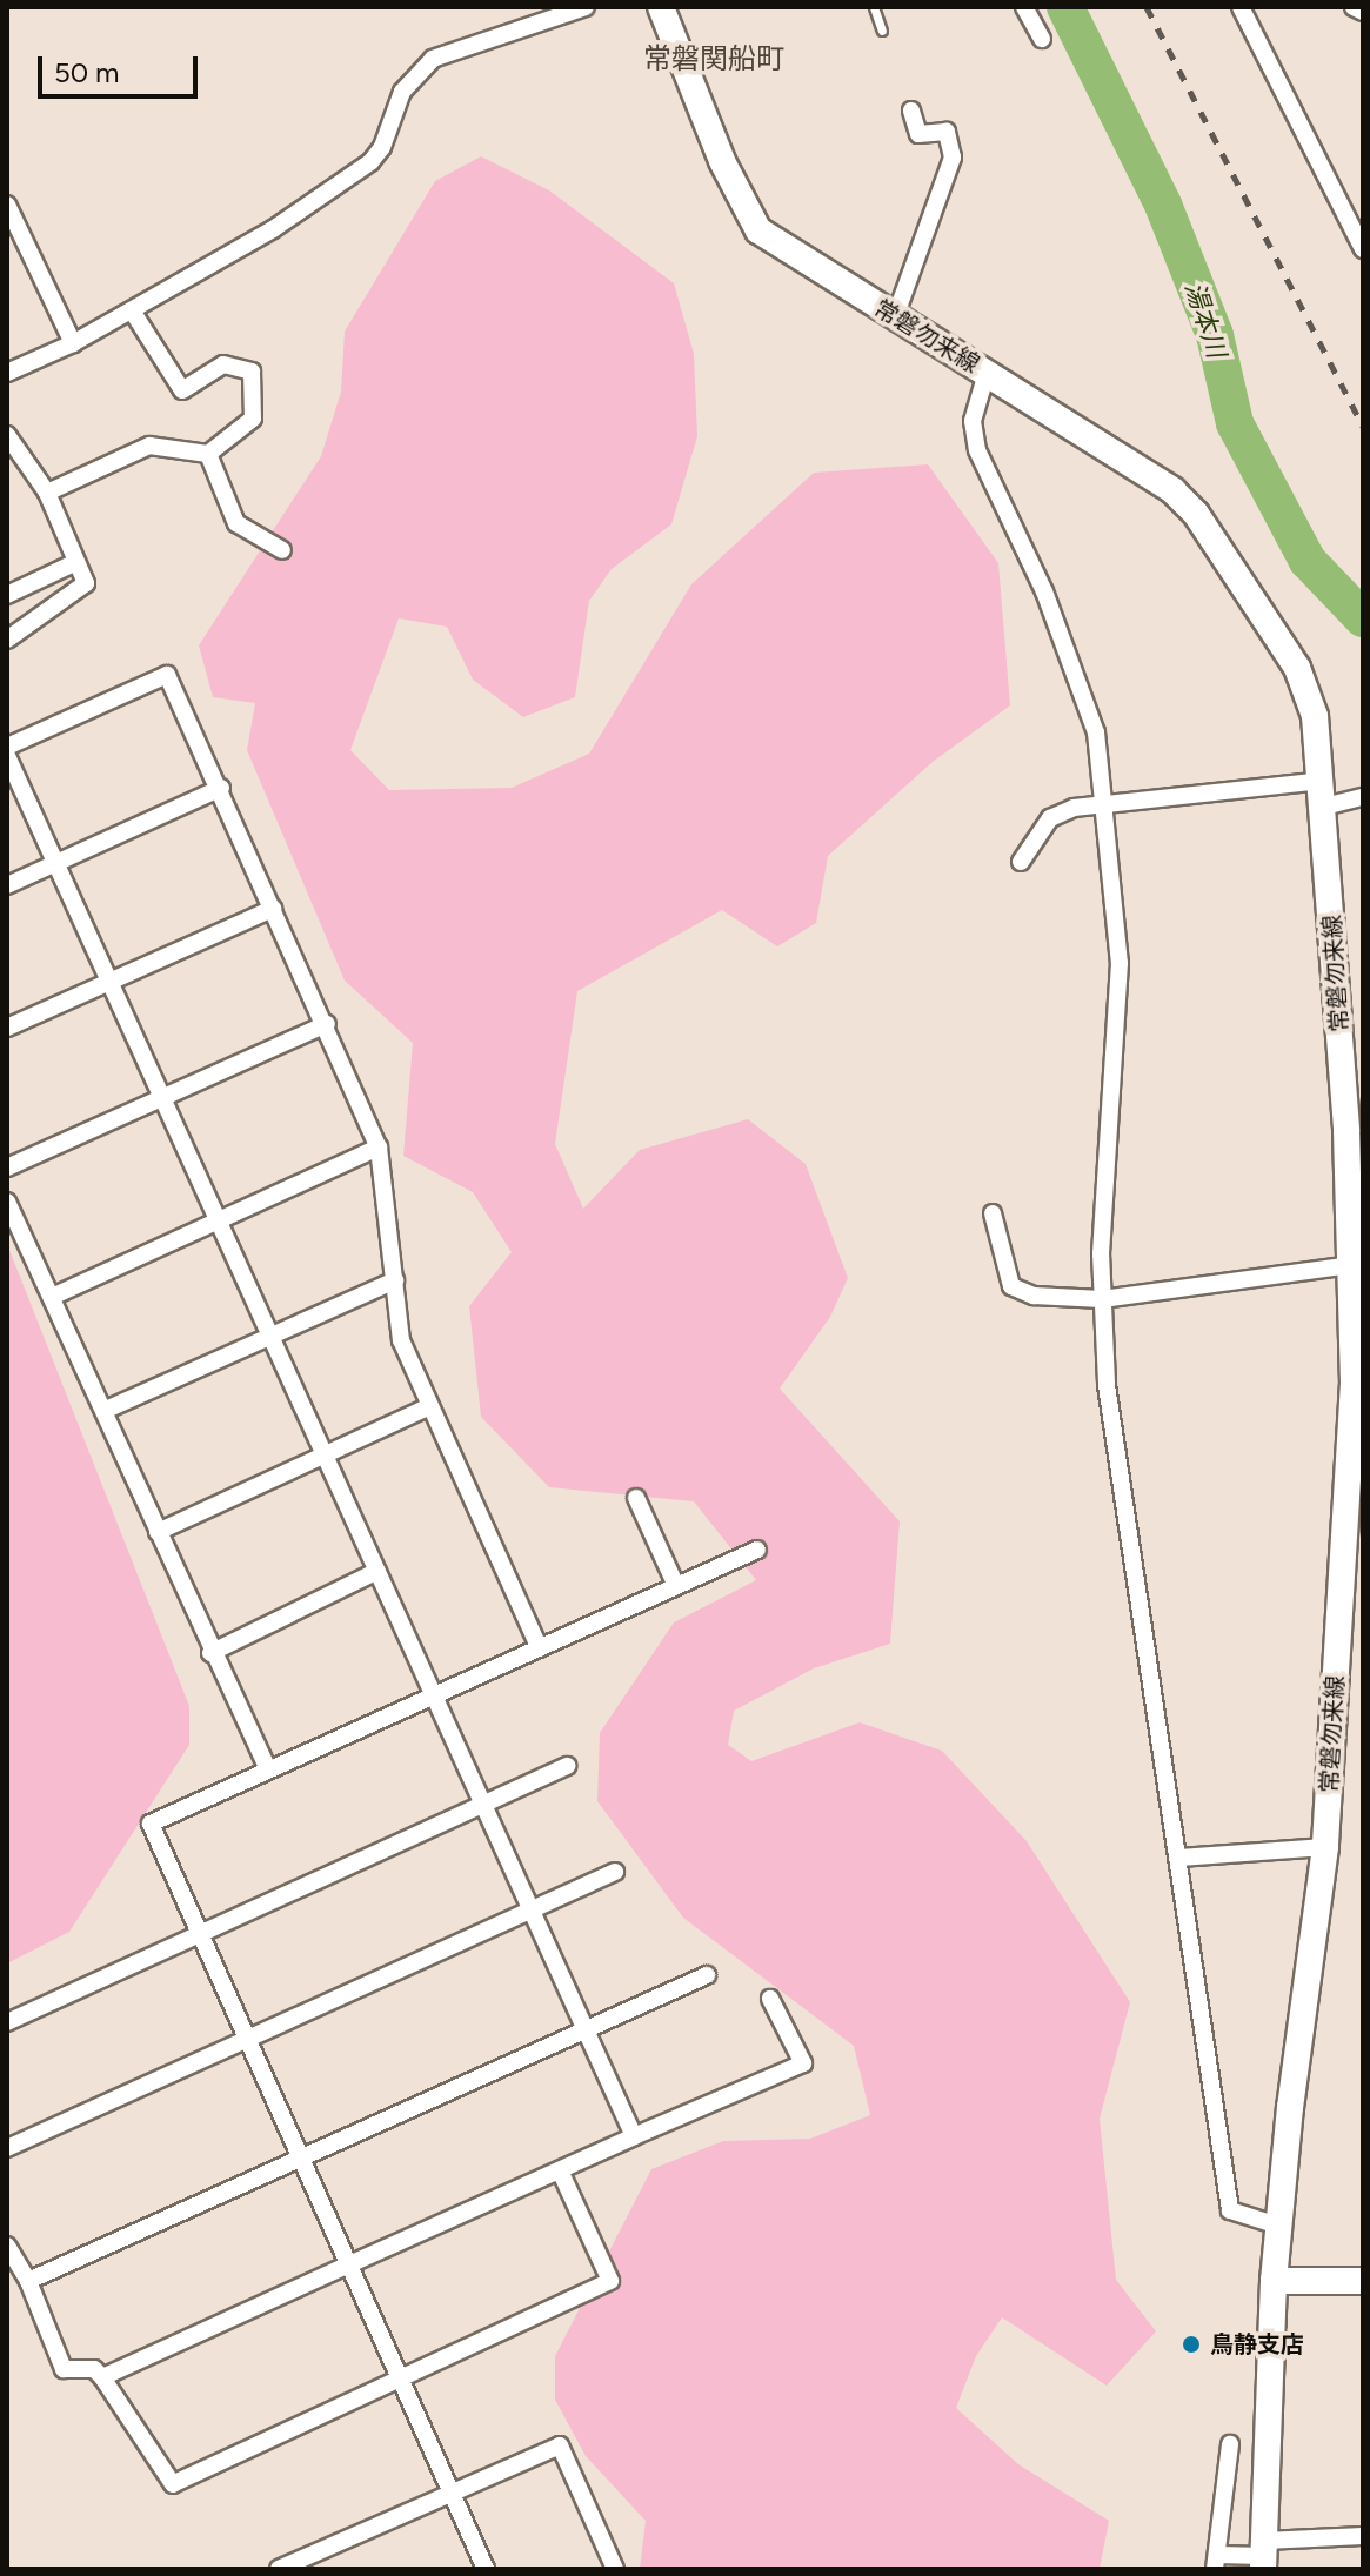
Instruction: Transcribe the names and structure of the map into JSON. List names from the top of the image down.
{
  "streets": {
    "main road": ["常磐勿来線"]
  },
  "districts": ["常磐関船町"],
  "water": ["湯本川"],
  "places": ["鳥静支店"],
  "scale_bar": "50 m"
}
